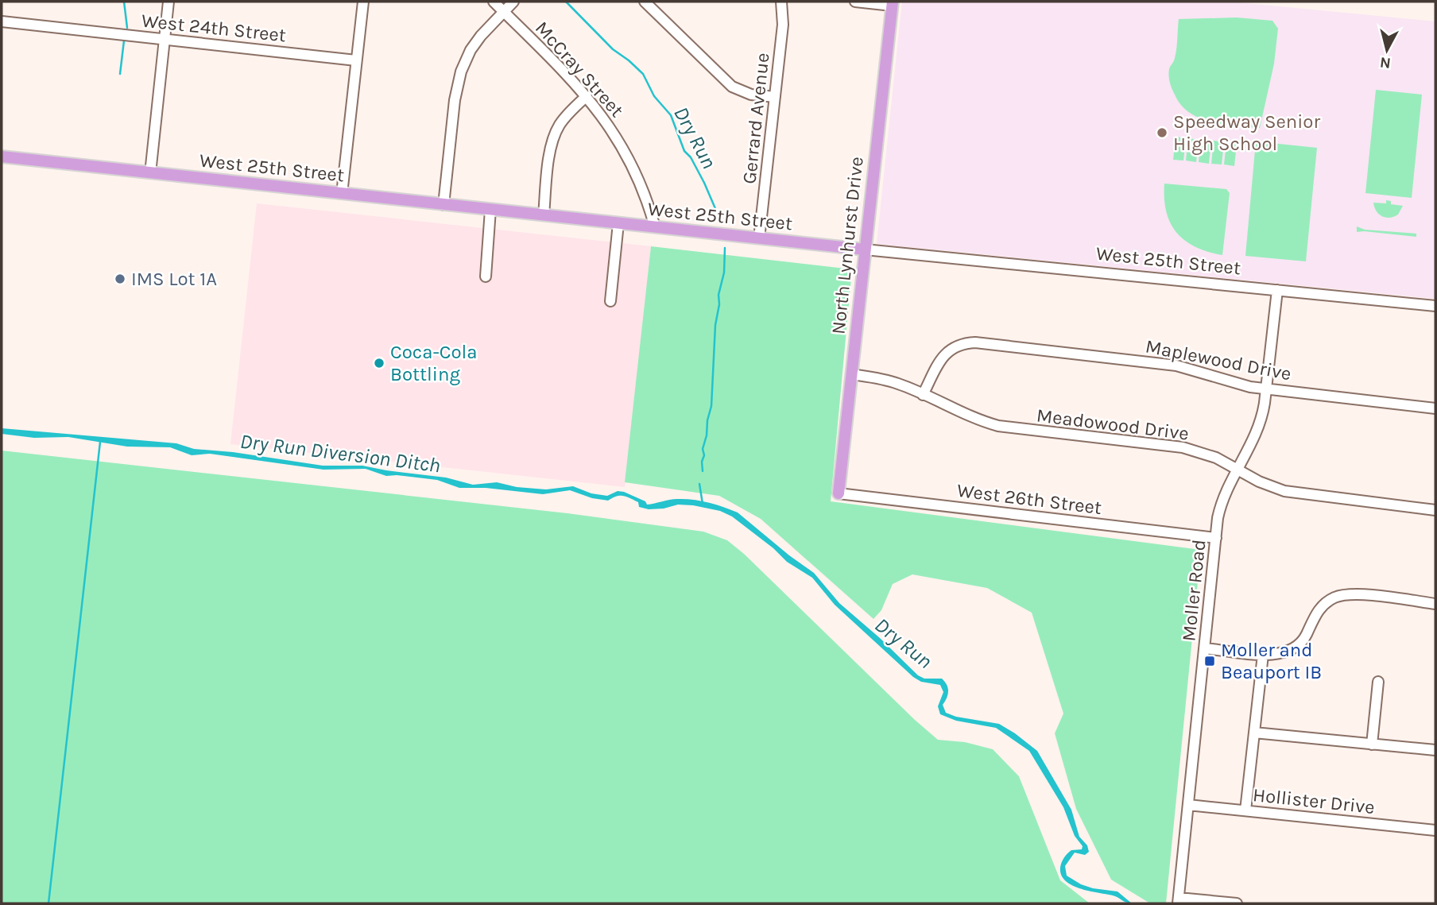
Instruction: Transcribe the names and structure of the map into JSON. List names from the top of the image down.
{
  "streets": {
    "main road": ["West 25th Street", "North Lynhurst Drive"],
    "street": [
      "West 24th Street",
      "McCray Street",
      "Gerrard Avenue",
      "Maplewood Drive",
      "Meadowood Drive",
      "West 26th Street",
      "Moller Road",
      "Hollister Drive"
    ]
  },
  "crossings": [
    ["McCray Street", "West 25th Street"],
    ["Gerrard Avenue", "West 25th Street"],
    ["West 25th Street", "North Lynhurst Drive"],
    ["West 25th Street", "Moller Road"],
    ["North Lynhurst Drive", "Meadowood Drive"],
    ["North Lynhurst Drive", "West 26th Street"],
    ["Maplewood Drive", "Meadowood Drive"],
    ["Maplewood Drive", "Moller Road"],
    ["Meadowood Drive", "Moller Road"],
    ["West 26th Street", "Moller Road"],
    ["Moller Road", "Hollister Drive"]
  ],
  "water": ["Dry Run", "Dry Run Diversion Ditch"],
  "places": {
    "other": ["Speedway Senior High School", "IMS Lot 1A", "Coca-Cola Bottling"],
    "transit": ["Moller and Beauport IB"]
  },
  "north": "bottom"
}
